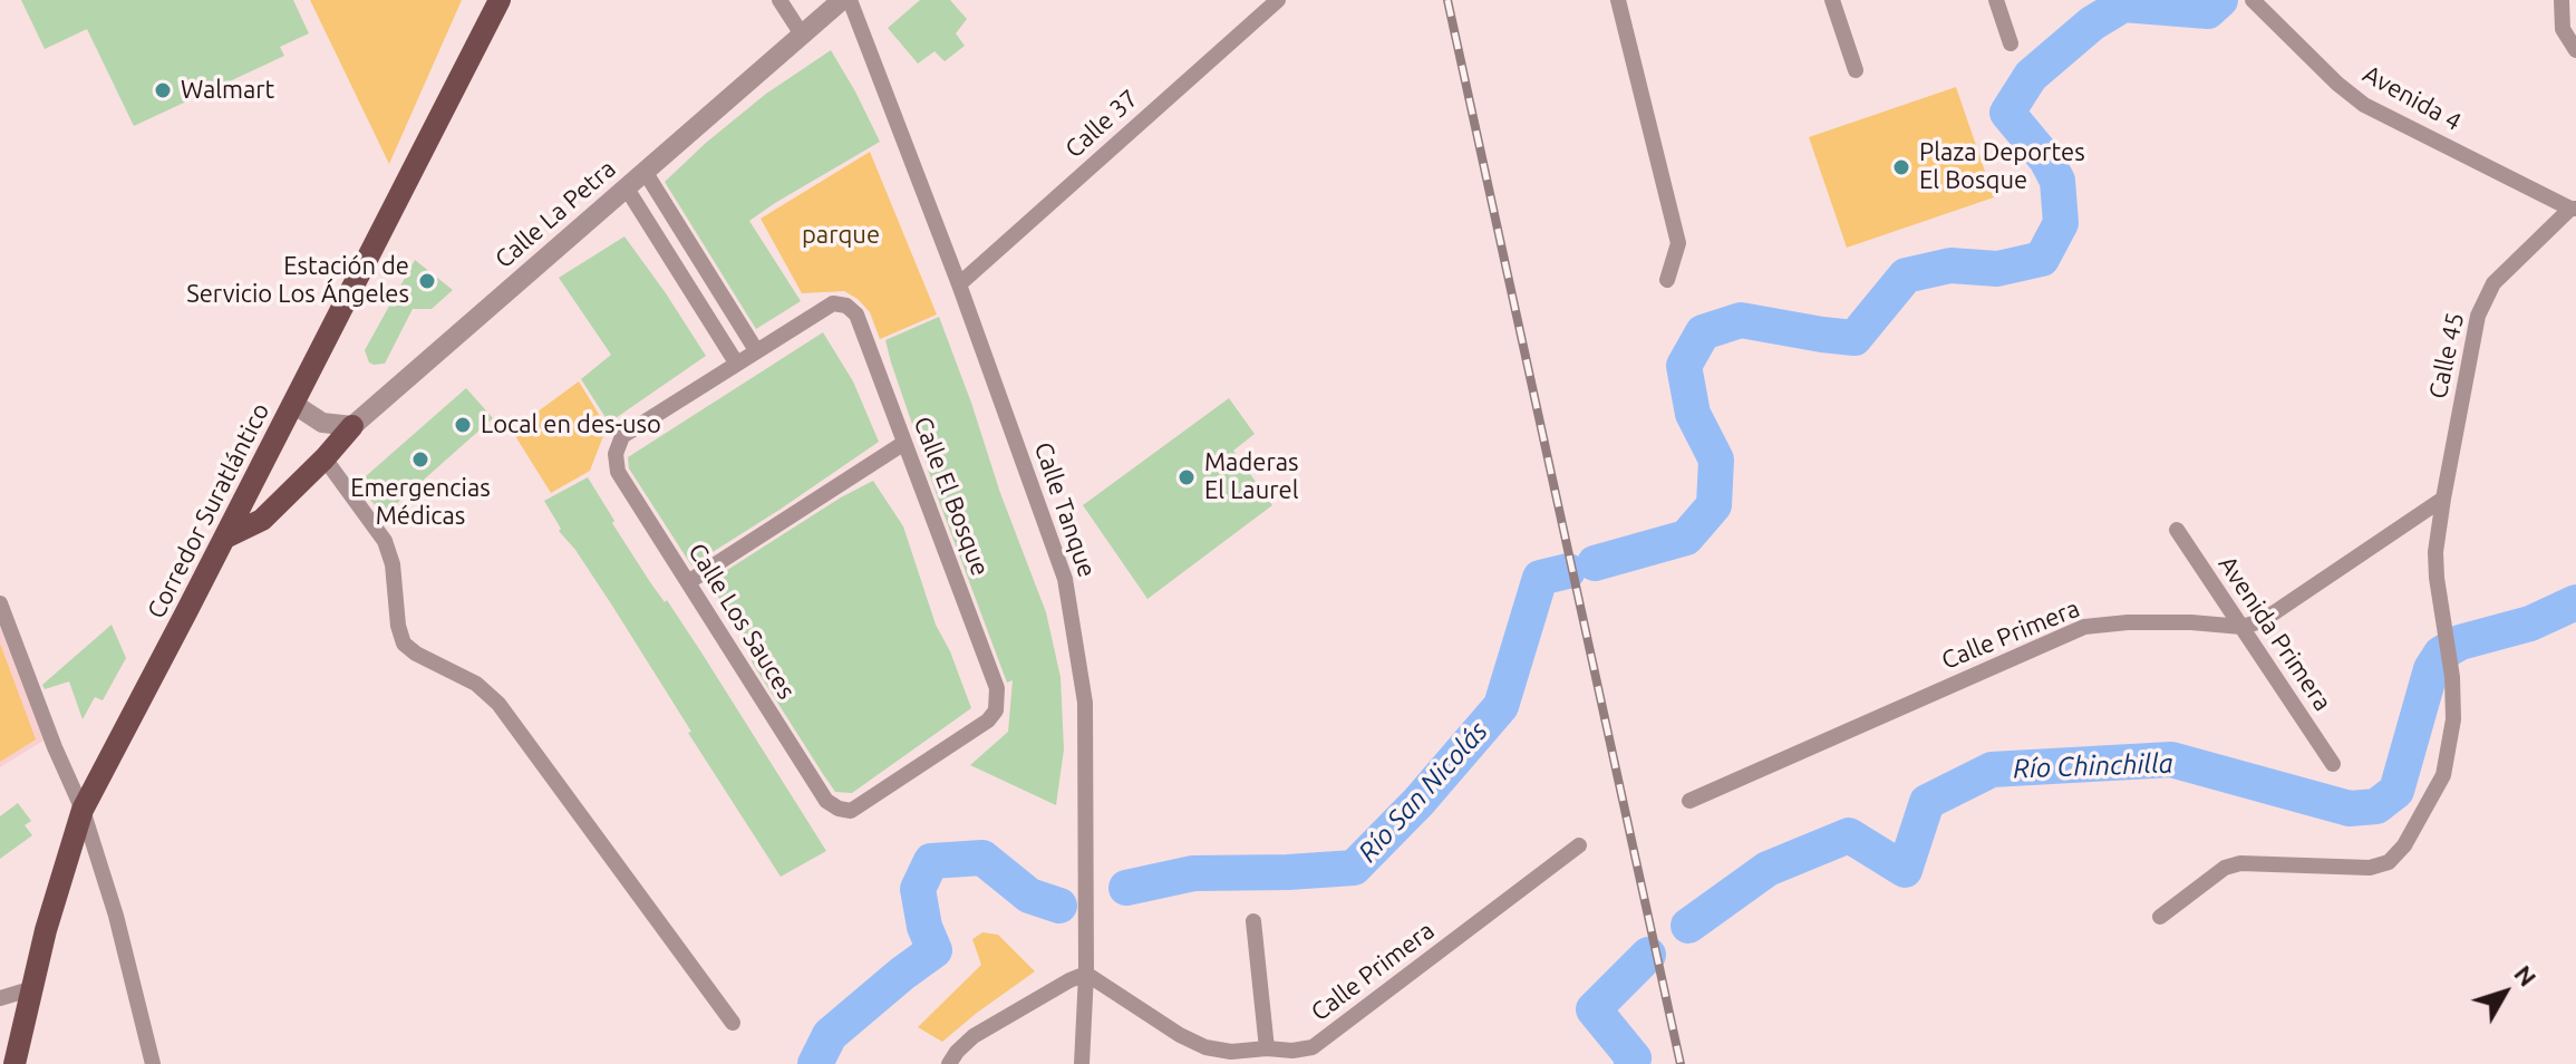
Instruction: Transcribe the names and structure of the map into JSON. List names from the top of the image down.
{
  "streets": {
    "main road": ["Corredor Suratlántico"],
    "street": [
      "Avenida 4",
      "Calle 37",
      "Calle La Petra",
      "Calle 45",
      "Calle El Bosque",
      "Calle Tanque",
      "Calle Los Sauces",
      "Avenida Primera",
      "Calle Primera"
    ]
  },
  "crossings": [
    ["Avenida 4", "Calle 45"],
    ["Calle 37", "Calle Tanque"],
    ["Calle El Bosque", "Calle Los Sauces"],
    ["Calle Tanque", "Calle Primera"],
    ["Avenida Primera", "Calle Primera"]
  ],
  "water": ["Río Chinchilla", "Río San Nicolás"],
  "parks": ["parque"],
  "places": [
    "Walmart",
    "Plaza Deportes El Bosque",
    "Estación de Servicio Los Ángeles",
    "Local en des-uso",
    "Emergencias Médicas",
    "Maderas El Laurel"
  ],
  "north": "top right"
}
